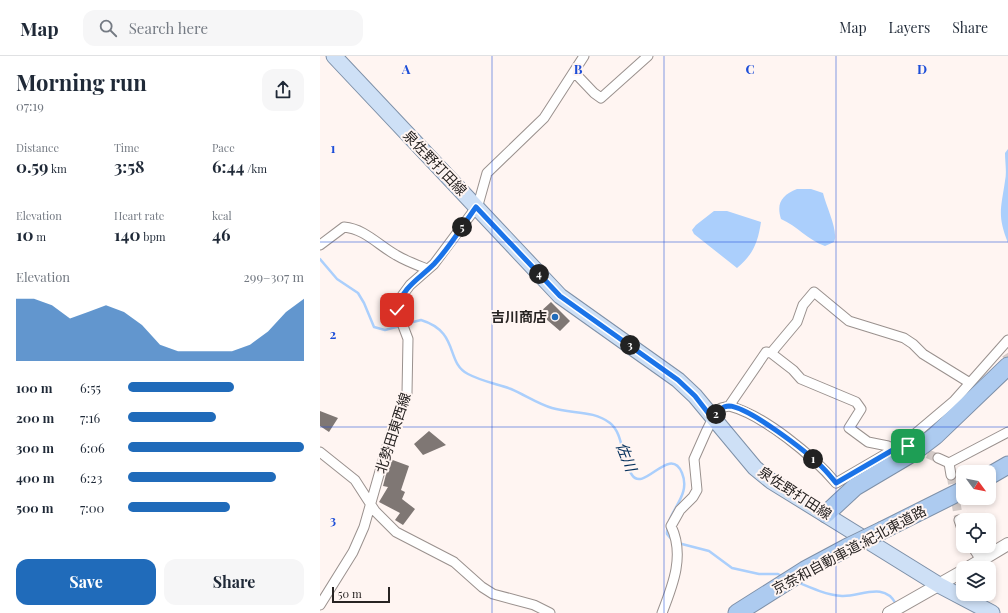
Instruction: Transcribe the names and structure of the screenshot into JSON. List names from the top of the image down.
{
  "streets": {
    "highway": ["京奈和自動車道;紀北東道路"],
    "main road": ["泉佐野打田線"],
    "street": ["北勢田東西線"]
  },
  "crossings": [
    ["泉佐野打田線", "北勢田東西線"]
  ],
  "water": ["佐川"],
  "places": ["吉川商店"],
  "scale_bar": "50 m",
  "north": "bottom right",
  "page": {
    "header": "Map",
    "search": "Search here",
    "nav": ["Map", "Layers", "Share"],
    "heading": ["Morning run", "07:19"],
    "stats": [
      ["Distance", "0.59 km"],
      ["Time", "3:58"],
      ["Pace", "6:44 /km"],
      ["Elevation", "10 m"],
      ["Heart rate", "140 bpm"],
      ["kcal", "46"]
    ],
    "pins": [
      "5",
      "4",
      "3",
      "2",
      "1"
    ],
    "chart": ["Elevation", "299–307 m"],
    "list": [
      {
        "name": "100 m",
        "note": "6:55"
      },
      {
        "name": "200 m",
        "note": "7:16"
      },
      {
        "name": "300 m",
        "note": "6:06"
      },
      {
        "name": "400 m",
        "note": "6:23"
      },
      {
        "name": "500 m",
        "note": "7:00"
      }
    ],
    "buttons": ["Save", "Share"],
    "scale": "50 m"
  },
  "grid": {
    "columns": [
      "A",
      "B",
      "C",
      "D"
    ],
    "rows": ["1", "2", "3"]
  }
}
